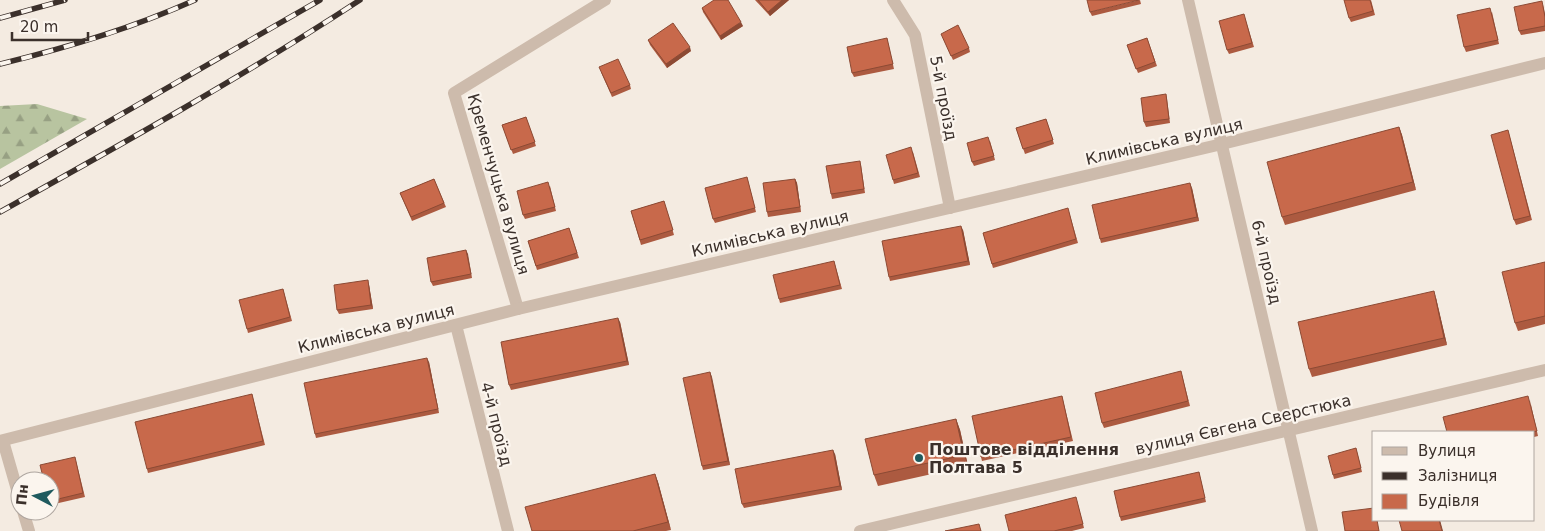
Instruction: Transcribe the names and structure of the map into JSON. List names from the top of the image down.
{
  "streets": {
    "street": [
      "5-й проїзд",
      "Климівська вулиця",
      "Кременчуцька вулиця",
      "6-й проїзд",
      "4-й проїзд",
      "вулиця Євгена Сверстюка"
    ]
  },
  "crossings": [
    ["5-й проїзд", "Климівська вулиця"],
    ["Климівська вулиця", "Кременчуцька вулиця"],
    ["Климівська вулиця", "6-й проїзд"],
    ["Климівська вулиця", "4-й проїзд"],
    ["6-й проїзд", "вулиця Євгена Сверстюка"]
  ],
  "places": ["Поштове відділення Полтава 5"],
  "legend": ["Вулиця", "Залізниця", "Будівля"],
  "scale_bar": "20 m",
  "north": "left"
}
